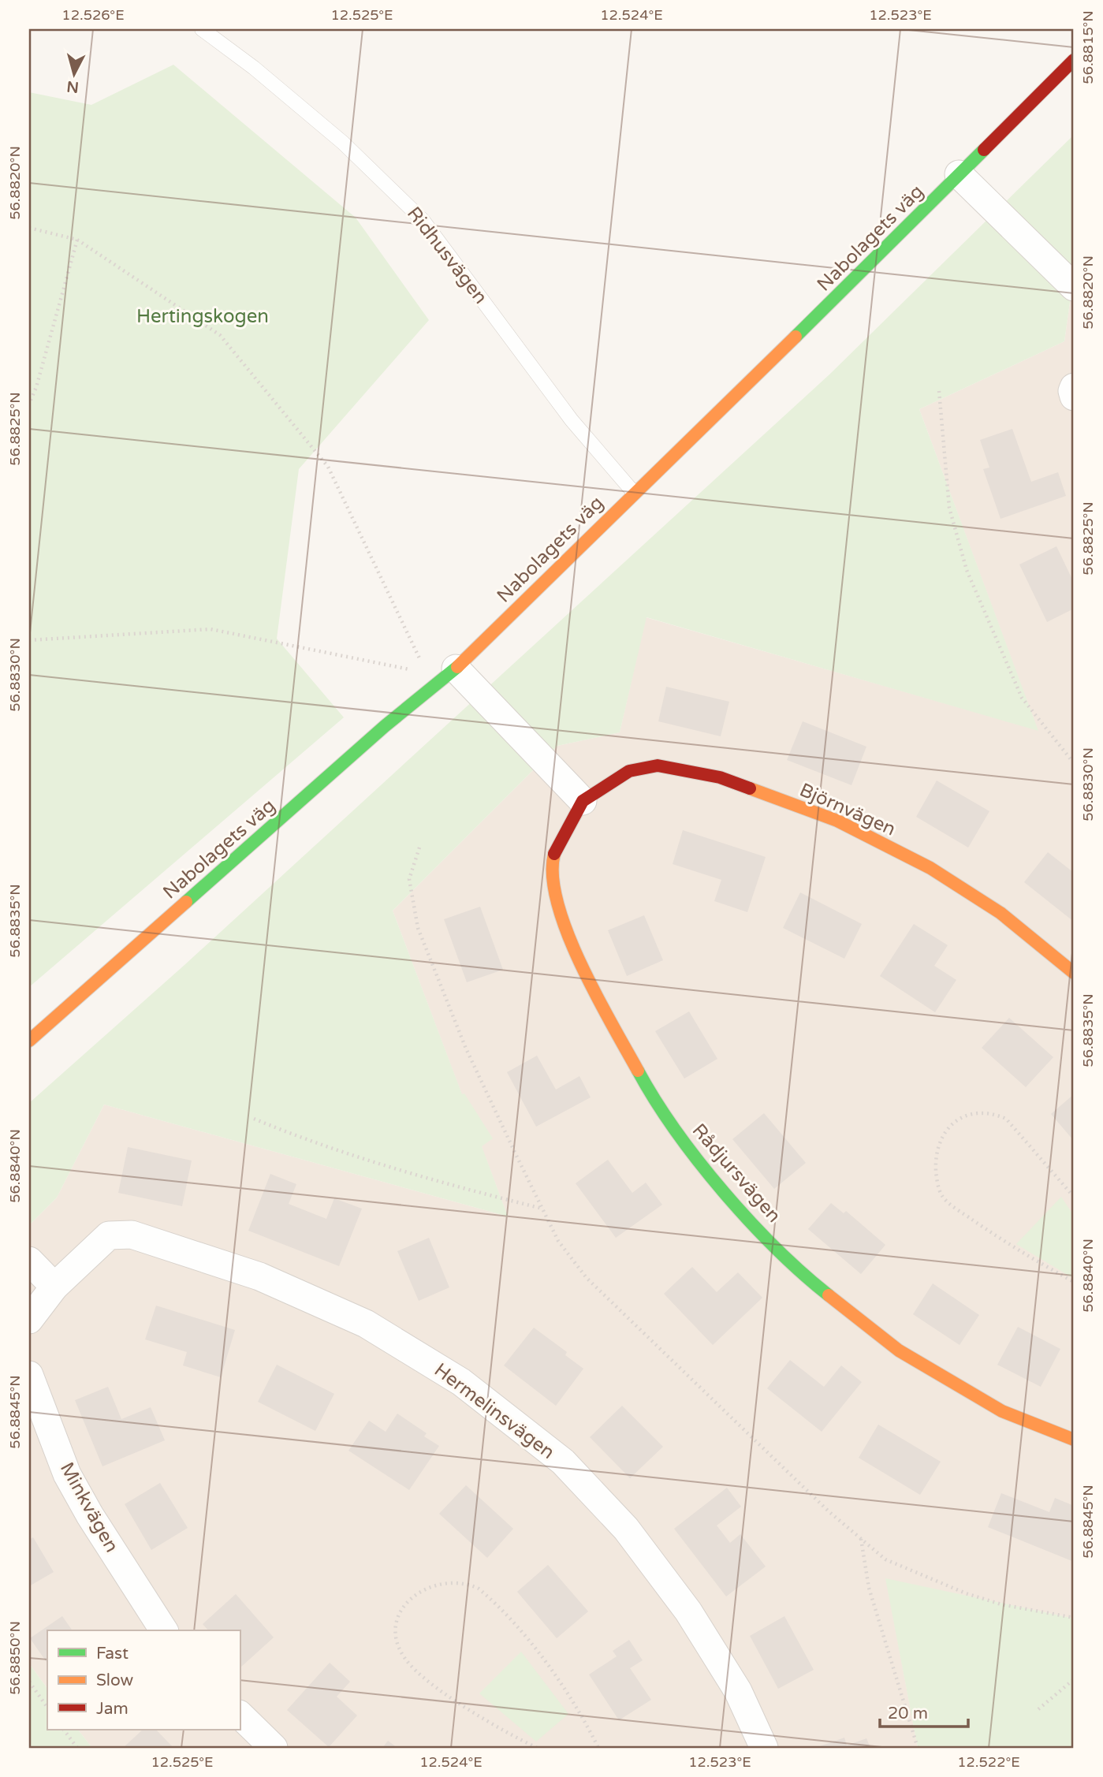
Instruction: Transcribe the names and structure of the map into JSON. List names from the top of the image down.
{
  "streets": {
    "street": [
      "Nabolagets väg",
      "Björnvägen",
      "Rådjursvägen",
      "Hermelinsvägen",
      "Minkvägen"
    ],
    "lane": ["Ridhusvägen"]
  },
  "crossings": [
    ["Nabolagets väg", "Ridhusvägen"],
    ["Björnvägen", "Rådjursvägen"]
  ],
  "parks": ["Hertingskogen"],
  "legend": ["Fast", "Slow", "Jam"],
  "scale_bar": "20 m",
  "north": "bottom",
  "coordinates": [
    "12.526°E",
    "12.525°E",
    "12.524°E",
    "12.523°E",
    "56.8815°N",
    "56.8820°N",
    "56.8825°N",
    "56.8830°N",
    "56.8835°N",
    "56.8840°N",
    "56.8845°N",
    "56.8850°N",
    "12.522°E"
  ]
}
